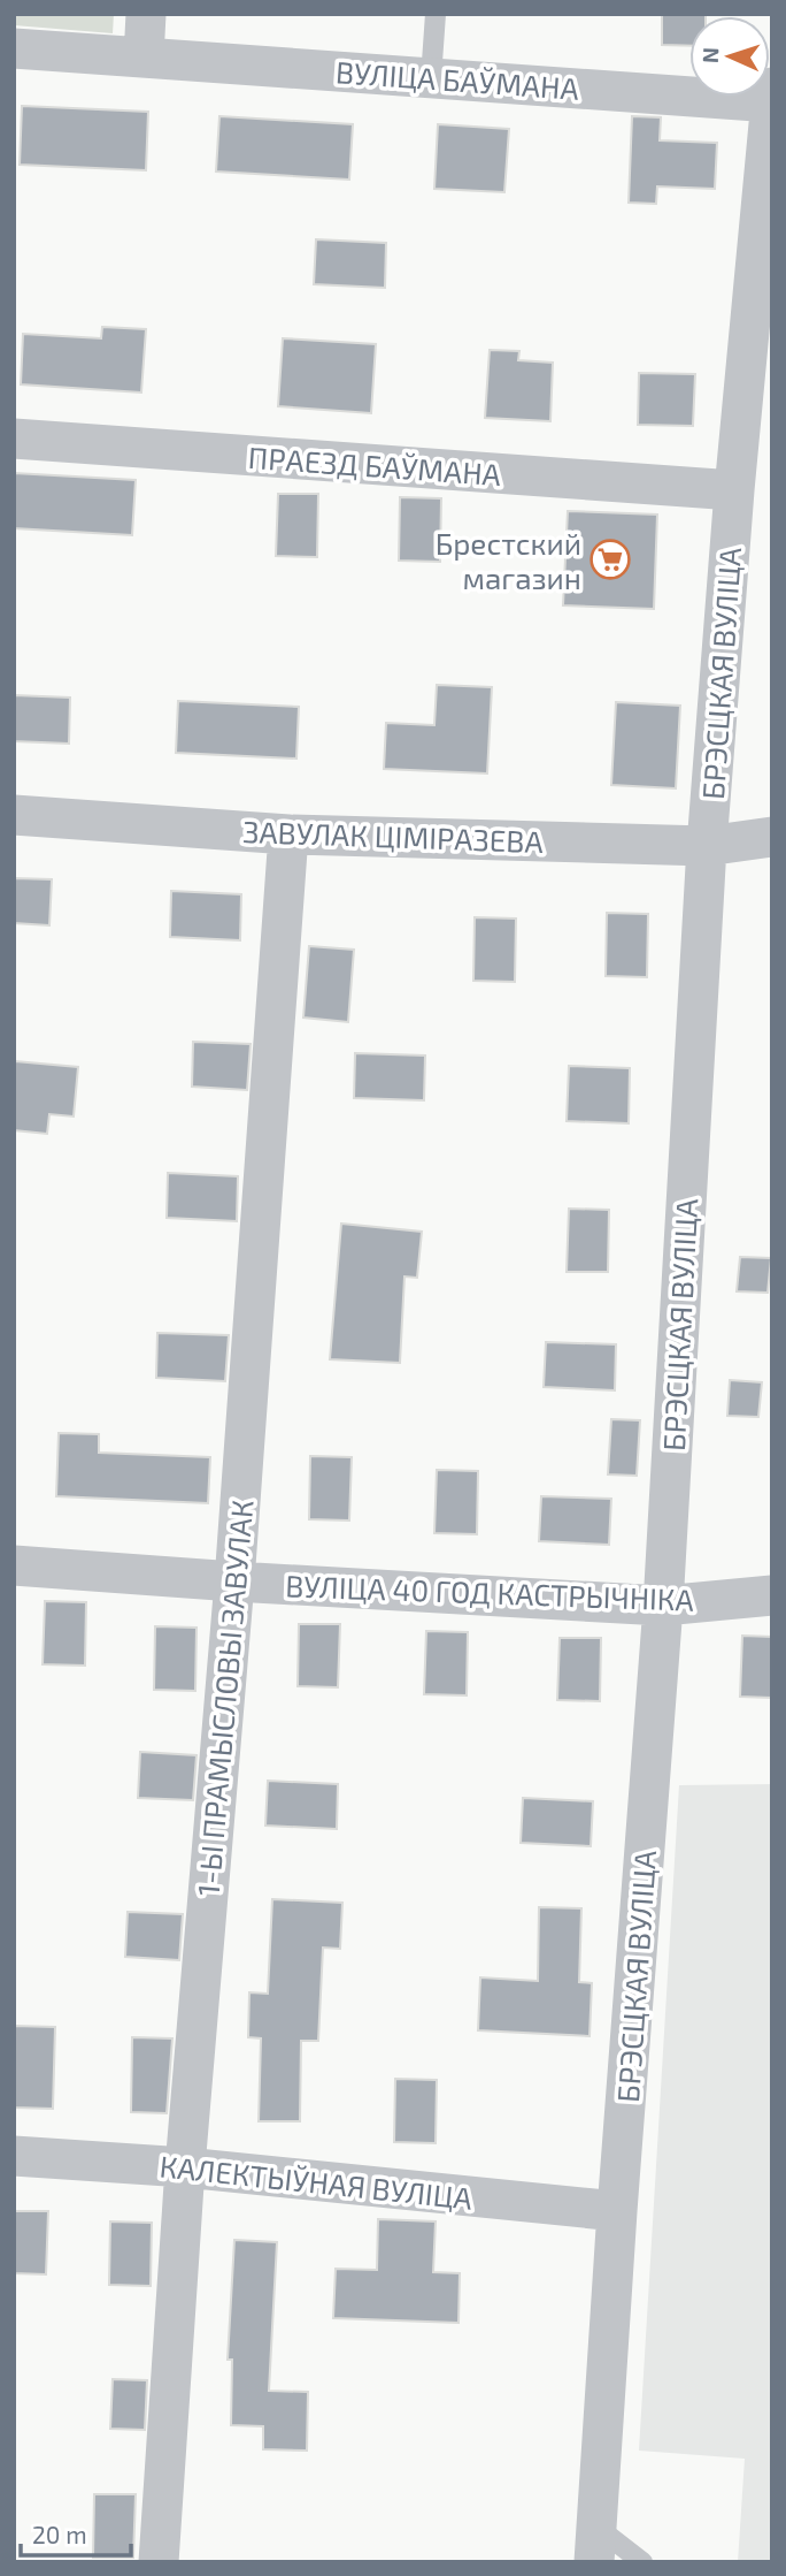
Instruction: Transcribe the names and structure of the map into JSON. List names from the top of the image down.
{
  "streets": {
    "street": [
      "ВУЛІЦА БАЎМАНА",
      "ПРАЕЗД БАЎМАНА",
      "БРЭСЦКАЯ ВУЛІЦА",
      "ЗАВУЛАК ЦІМІРАЗЕВА",
      "ВУЛІЦА 40 ГОД КАСТРЫЧНІКА",
      "1-Ы ПРАМЫСЛОВЫ ЗАВУЛАК",
      "КАЛЕКТЫЎНАЯ ВУЛІЦА"
    ]
  },
  "crossings": [
    ["ВУЛІЦА БАЎМАНА", "БРЭСЦКАЯ ВУЛІЦА"],
    ["ПРАЕЗД БАЎМАНА", "БРЭСЦКАЯ ВУЛІЦА"],
    ["БРЭСЦКАЯ ВУЛІЦА", "ЗАВУЛАК ЦІМІРАЗЕВА"],
    ["БРЭСЦКАЯ ВУЛІЦА", "ВУЛІЦА 40 ГОД КАСТРЫЧНІКА"],
    ["БРЭСЦКАЯ ВУЛІЦА", "КАЛЕКТЫЎНАЯ ВУЛІЦА"],
    ["ЗАВУЛАК ЦІМІРАЗЕВА", "1-Ы ПРАМЫСЛОВЫ ЗАВУЛАК"],
    ["ВУЛІЦА 40 ГОД КАСТРЫЧНІКА", "1-Ы ПРАМЫСЛОВЫ ЗАВУЛАК"],
    ["1-Ы ПРАМЫСЛОВЫ ЗАВУЛАК", "КАЛЕКТЫЎНАЯ ВУЛІЦА"]
  ],
  "places": {
    "supermarket": ["Брестский магазин"]
  },
  "scale_bar": "20 m",
  "north": "left"
}
